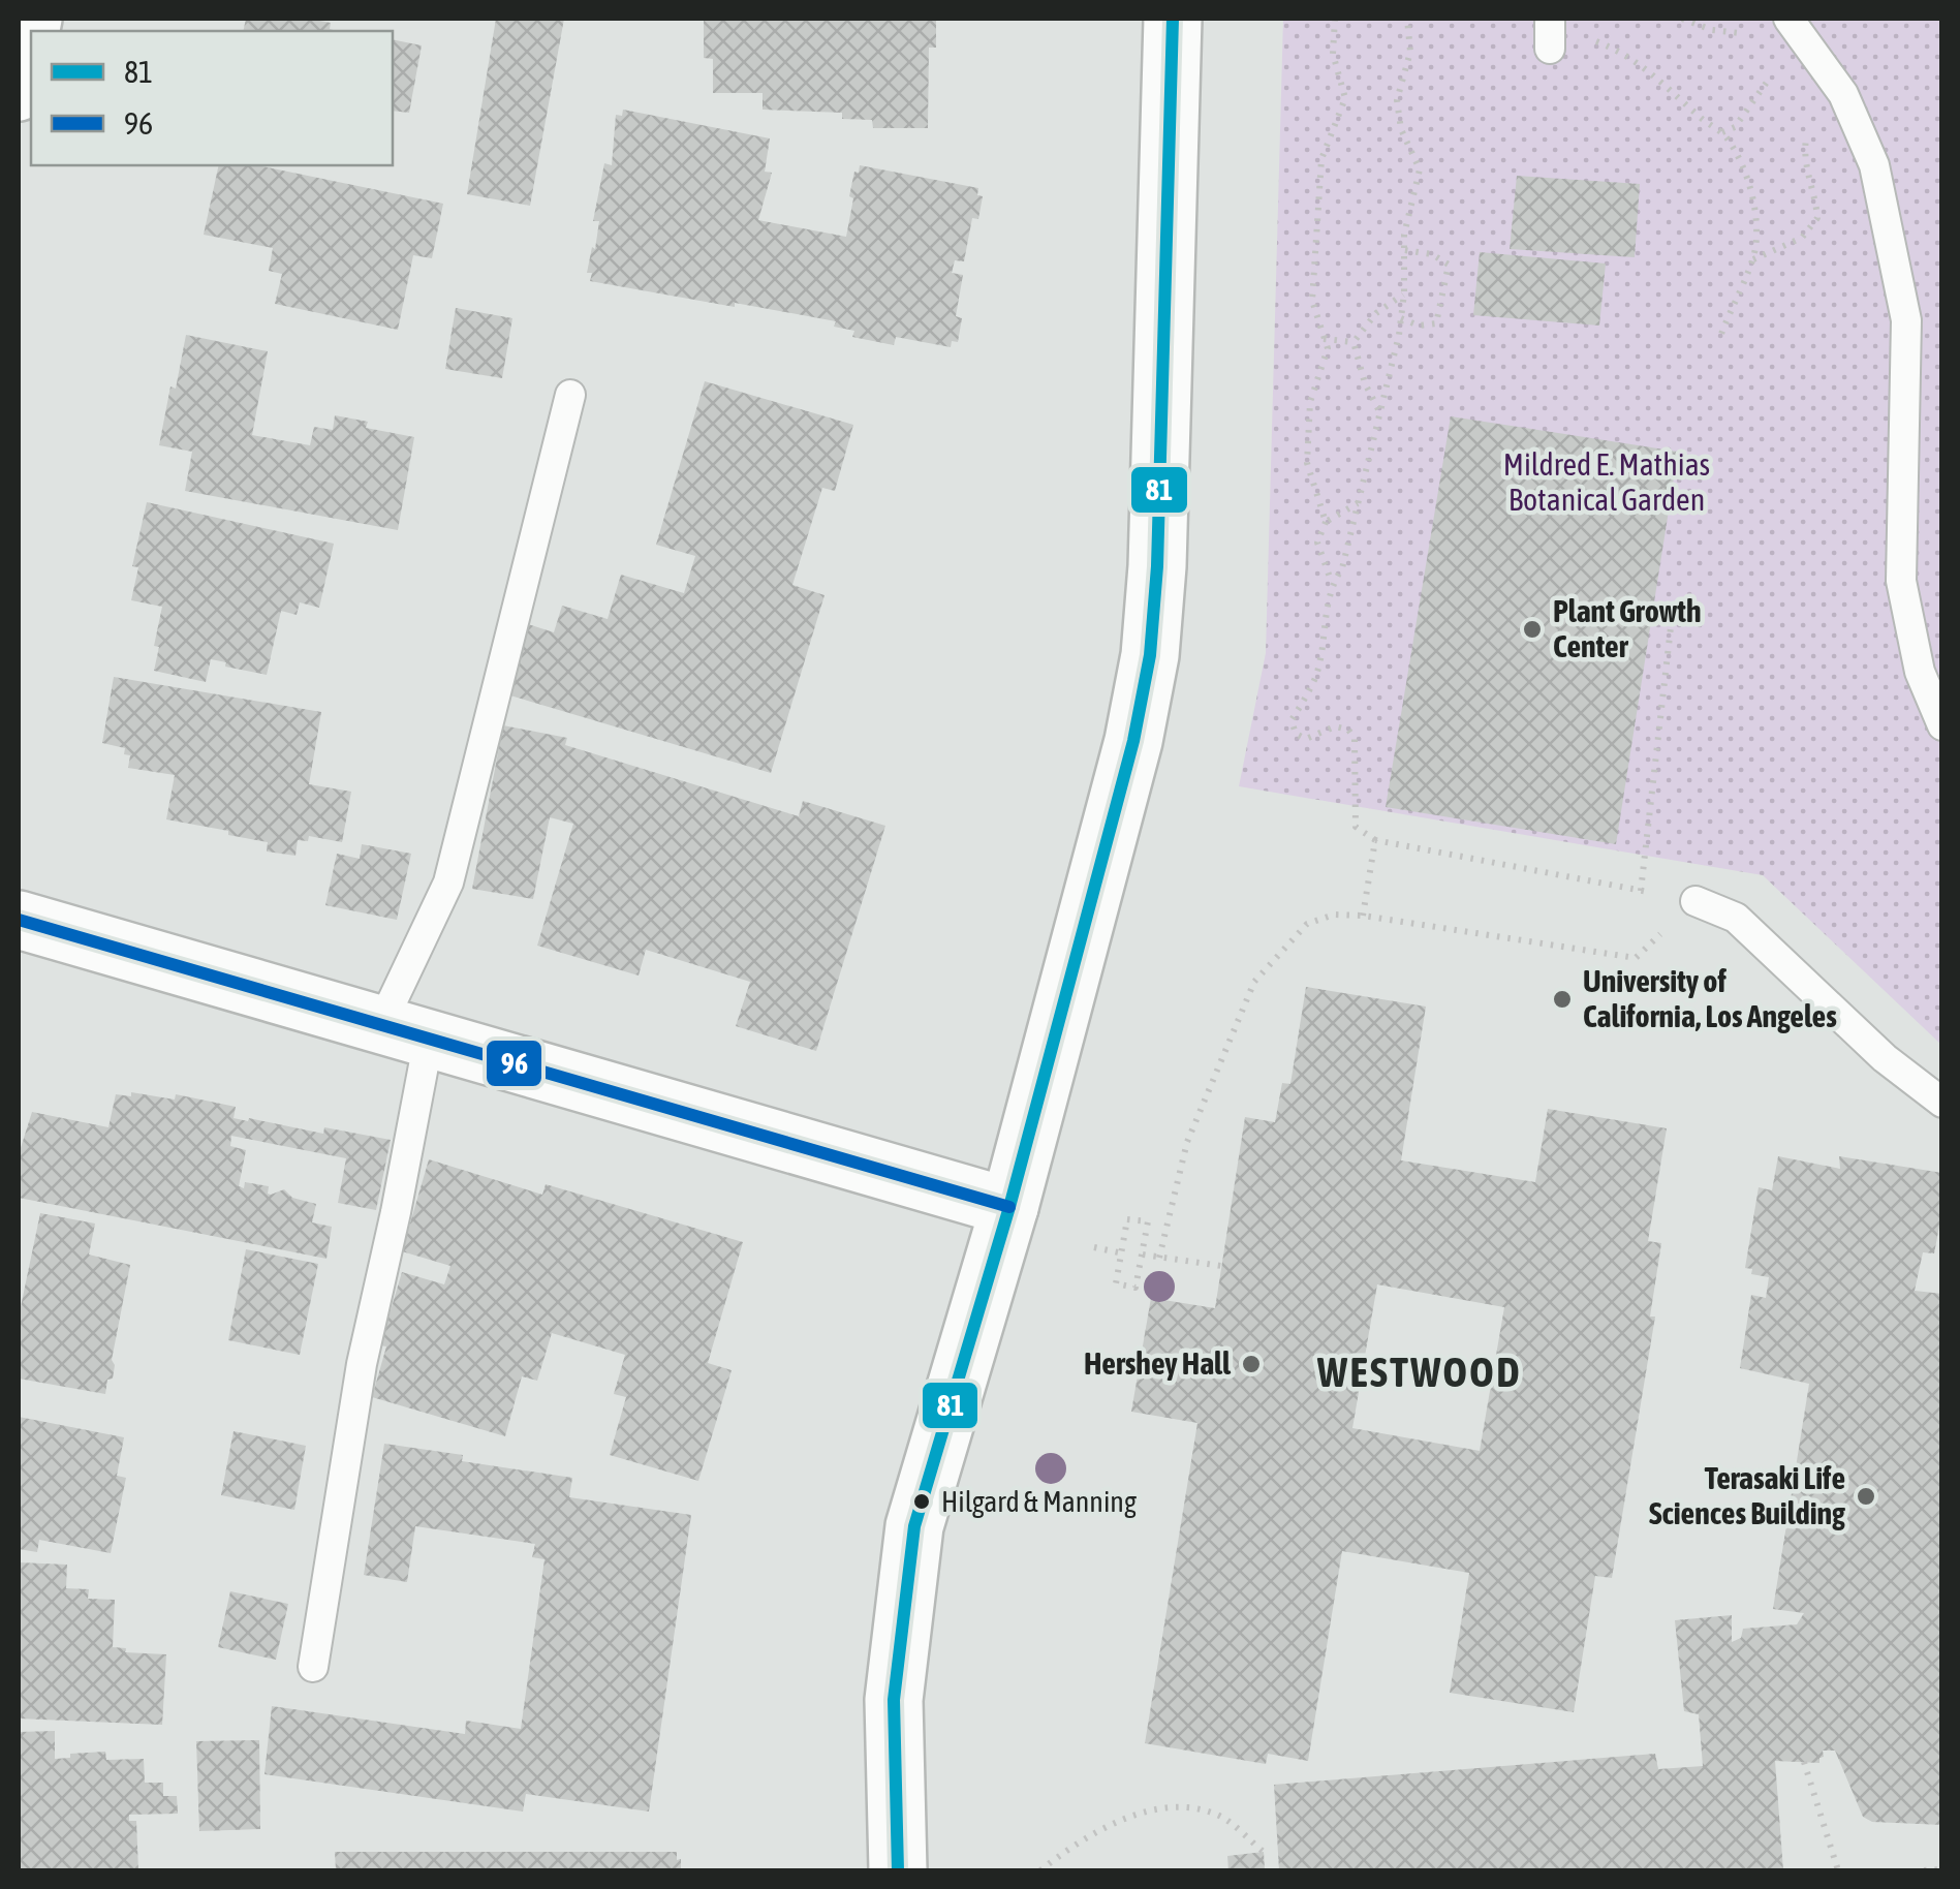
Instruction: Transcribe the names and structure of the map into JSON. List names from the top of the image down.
{
  "districts": ["WESTWOOD"],
  "parks": ["Mildred E. Mathias Botanical Garden"],
  "places": [
    "Plant Growth Center",
    "University of California, Los Angeles",
    "Hershey Hall",
    "Terasaki Life Sciences Building",
    "Hilgard & Manning"
  ],
  "lines": ["transit line 81", "transit line 96"],
  "legend": ["81", "96"]
}
